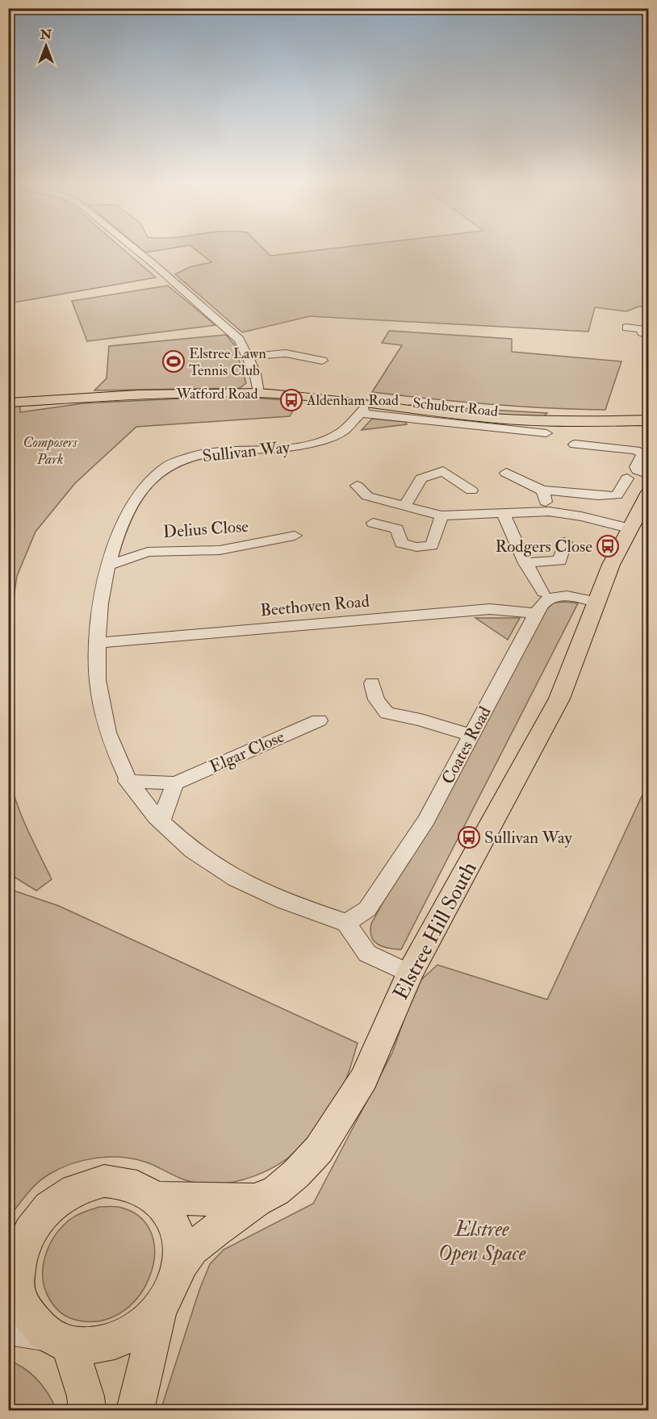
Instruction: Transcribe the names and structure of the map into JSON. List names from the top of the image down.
{
  "streets": {
    "main road": ["Watford Road", "Elstree Hill South"],
    "street": [
      "Schubert Road",
      "Sullivan Way",
      "Delius Close",
      "Beethoven Road",
      "Coates Road",
      "Elgar Close"
    ]
  },
  "crossings": [
    ["Schubert Road", "Sullivan Way"],
    ["Sullivan Way", "Delius Close"],
    ["Sullivan Way", "Beethoven Road"],
    ["Sullivan Way", "Coates Road"],
    ["Sullivan Way", "Elgar Close"],
    ["Beethoven Road", "Coates Road"],
    ["Coates Road", "Elstree Hill South"]
  ],
  "parks": ["Composers Park", "Elstree Open Space"],
  "places": {
    "sports": ["Elstree Lawn Tennis Club"],
    "bus stop": ["Aldenham Road", "Rodgers Close", "Sullivan Way"]
  },
  "north": "top"
}
